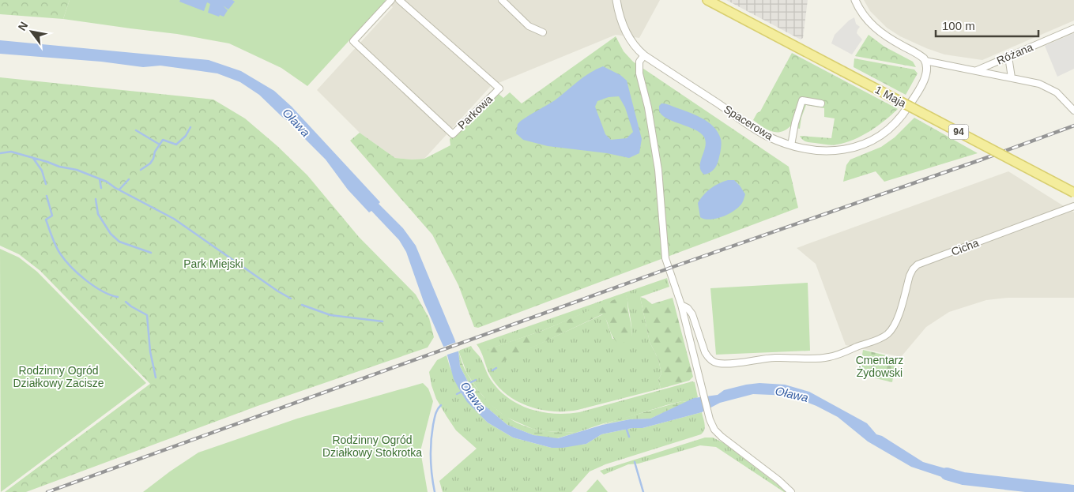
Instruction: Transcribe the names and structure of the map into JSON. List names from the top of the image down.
{
  "streets": {
    "main road": ["1 Maja", "94"],
    "street": [
      "Różana",
      "Parkowa",
      "Spacerowa",
      "Cicha"
    ]
  },
  "water": ["Oława"],
  "parks": [
    "Park Miejski",
    "Cmentarz Żydowski",
    "Rodzinny Ogród Działkowy Zacisze",
    "Rodzinny Ogród Działkowy Stokrotka"
  ],
  "scale_bar": "100 m",
  "north": "top left"
}
